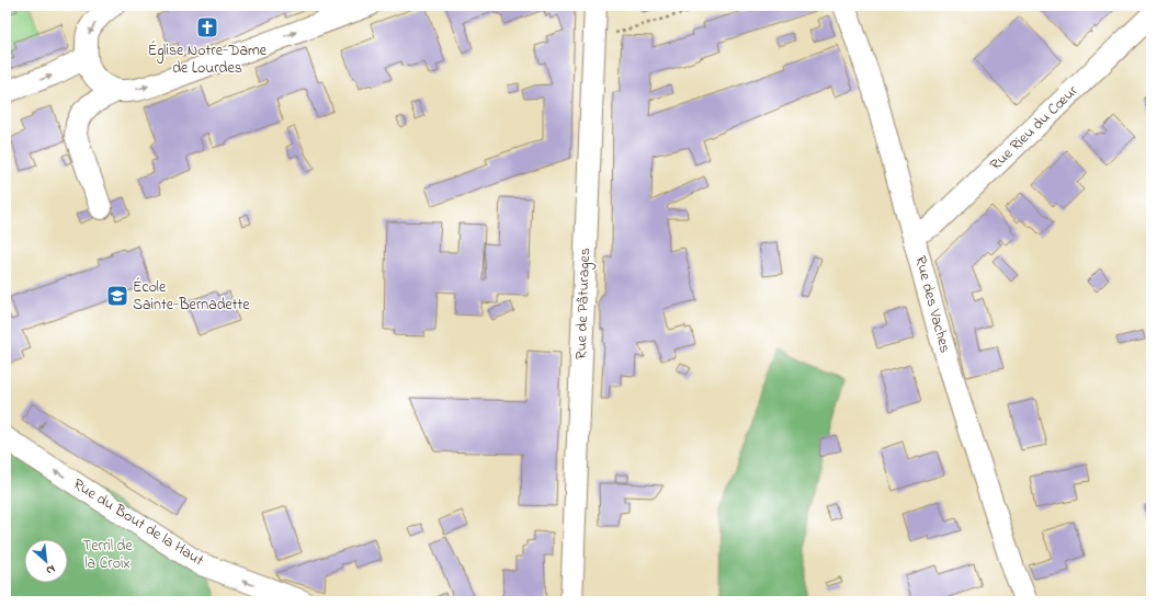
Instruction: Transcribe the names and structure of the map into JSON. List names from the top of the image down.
{
  "streets": {
    "street": [
      "Rue Rieu du Cœur",
      "Rue de Pâturages",
      "Rue des Vaches",
      "Rue du Bout de la Haut"
    ]
  },
  "crossings": [
    ["Rue Rieu du Cœur", "Rue des Vaches"]
  ],
  "one_way": ["Rue du Bout de la Haut"],
  "parks": ["Terril de la Croix"],
  "places": {
    "church": ["Église Notre-Dame de Lourdes"],
    "school or university": ["École Sainte-Bernadette"]
  },
  "north": "bottom right"
}
